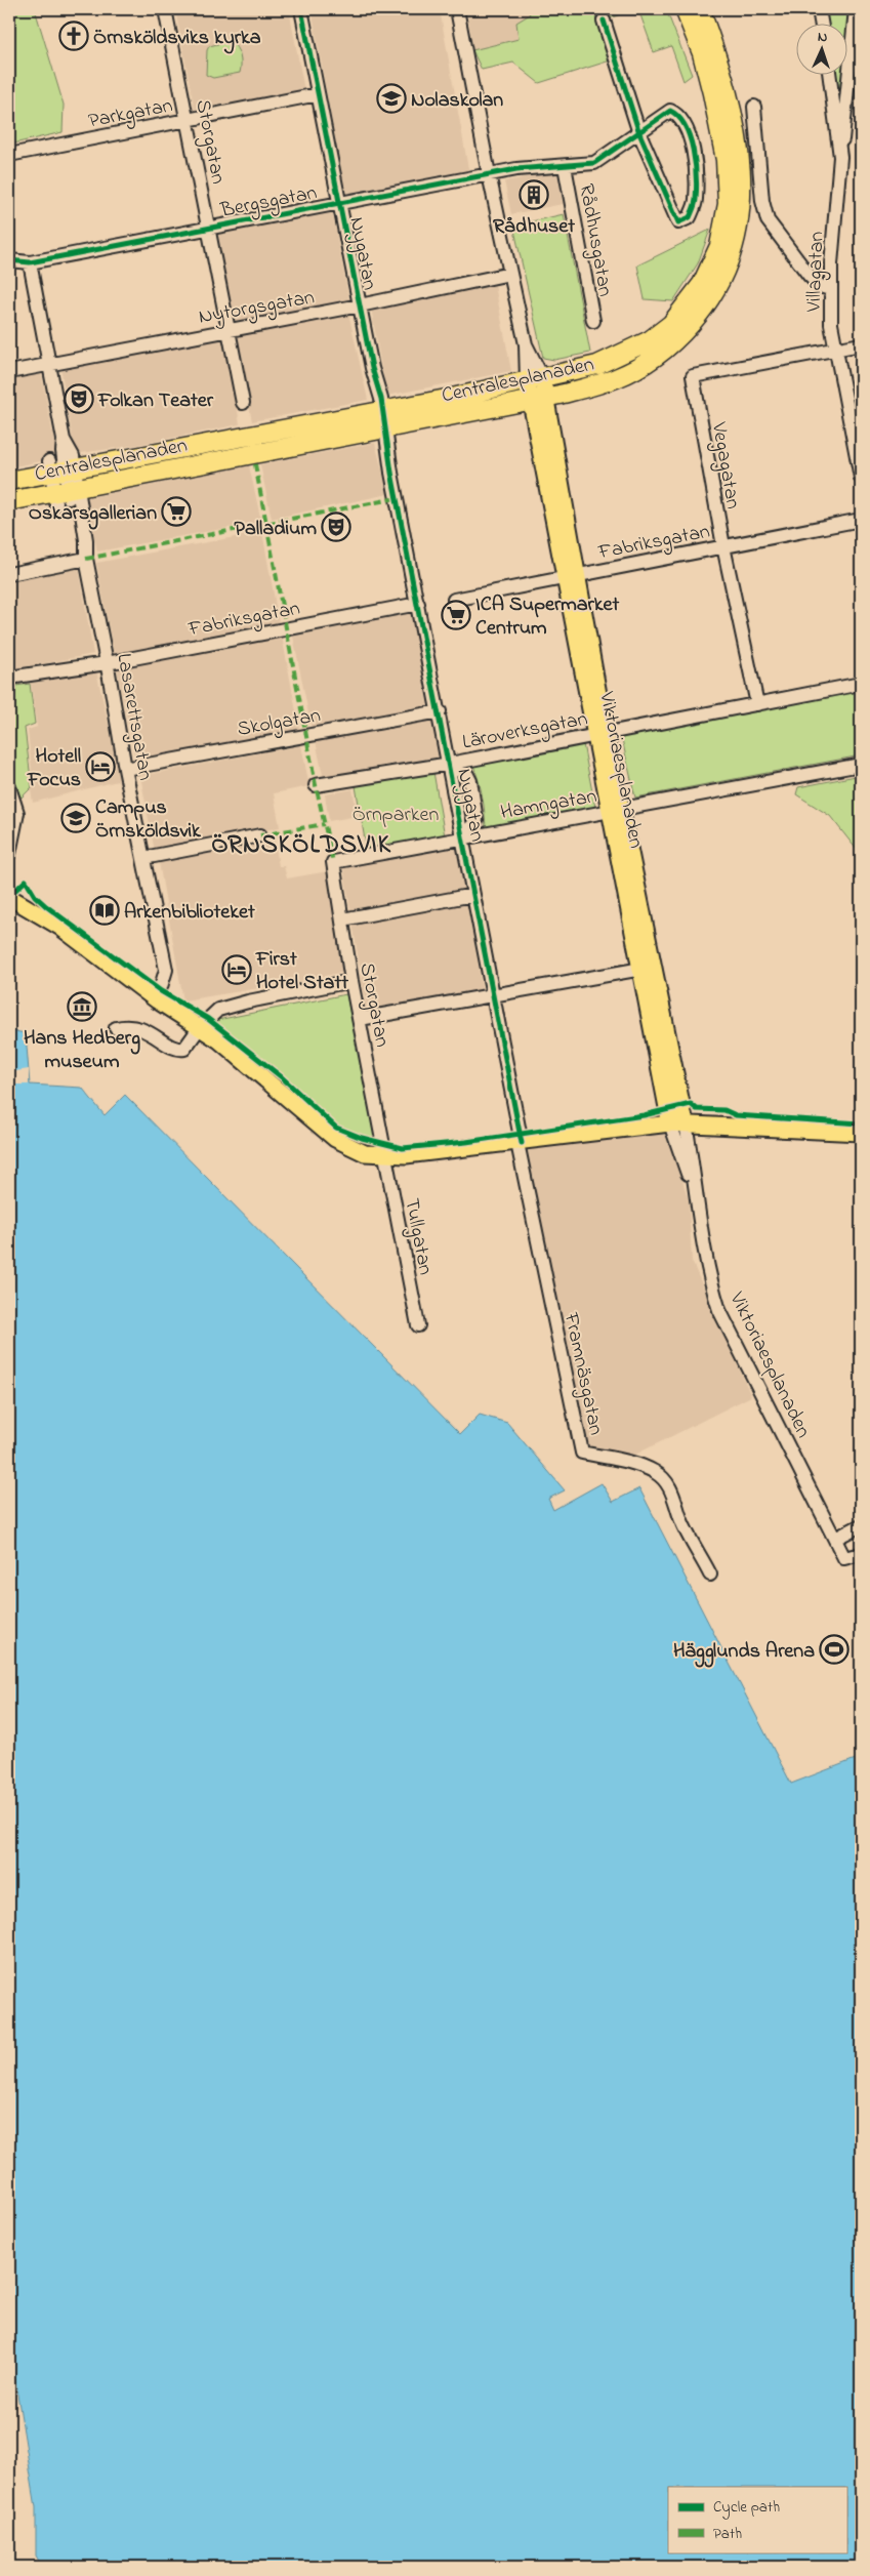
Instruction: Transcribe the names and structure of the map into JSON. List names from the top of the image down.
{
  "streets": {
    "highway": ["Centralesplanaden"],
    "main road": ["Viktoriaesplanaden"],
    "street": [
      "Parkgatan",
      "Storgatan",
      "Bergsgatan",
      "Rådhusgatan",
      "Nygatan",
      "Villagatan",
      "Nytorgsgatan",
      "Vegagatan",
      "Fabriksgatan",
      "Lasarettsgatan",
      "Skolgatan",
      "Läroverksgatan",
      "Hamngatan",
      "Tullgatan",
      "Framnäsgatan"
    ]
  },
  "crossings": [
    ["Parkgatan", "Storgatan"],
    ["Parkgatan", "Nygatan"],
    ["Storgatan", "Bergsgatan"],
    ["Storgatan", "Nytorgsgatan"],
    ["Storgatan", "Hamngatan"],
    ["Storgatan", "Tullgatan"],
    ["Bergsgatan", "Rådhusgatan"],
    ["Bergsgatan", "Nygatan"],
    ["Bergsgatan", "Lasarettsgatan"],
    ["Bergsgatan", "Viktoriaesplanaden"],
    ["Nygatan", "Nytorgsgatan"],
    ["Nygatan", "Centralesplanaden"],
    ["Nygatan", "Fabriksgatan"],
    ["Nygatan", "Skolgatan"],
    ["Nygatan", "Läroverksgatan"],
    ["Nygatan", "Hamngatan"],
    ["Nygatan", "Framnäsgatan"],
    ["Villagatan", "Vegagatan"],
    ["Nytorgsgatan", "Lasarettsgatan"],
    ["Nytorgsgatan", "Viktoriaesplanaden"],
    ["Centralesplanaden", "Lasarettsgatan"],
    ["Centralesplanaden", "Viktoriaesplanaden"],
    ["Vegagatan", "Fabriksgatan"],
    ["Vegagatan", "Läroverksgatan"],
    ["Fabriksgatan", "Lasarettsgatan"],
    ["Fabriksgatan", "Viktoriaesplanaden"],
    ["Lasarettsgatan", "Skolgatan"],
    ["Läroverksgatan", "Viktoriaesplanaden"],
    ["Viktoriaesplanaden", "Hamngatan"]
  ],
  "districts": ["ÖRNSKÖLDSVIK"],
  "parks": ["Örnparken"],
  "places": {
    "church": ["Örnsköldsviks kyrka"],
    "school or university": ["Nolaskolan", "Campus Örnsköldsvik"],
    "building": ["Rådhuset"],
    "theatre": ["Folkan Teater", "Palladium"],
    "supermarket": ["Oskarsgallerian", "ICA Supermarket Centrum"],
    "hotel": ["Hotell Focus", "First Hotel Statt"],
    "library": ["Arkenbiblioteket"],
    "museum": ["Hans Hedberg museum"],
    "sports": ["Hägglunds Arena"]
  },
  "legend": ["Cycle path", "Path"],
  "north": "top"
}
